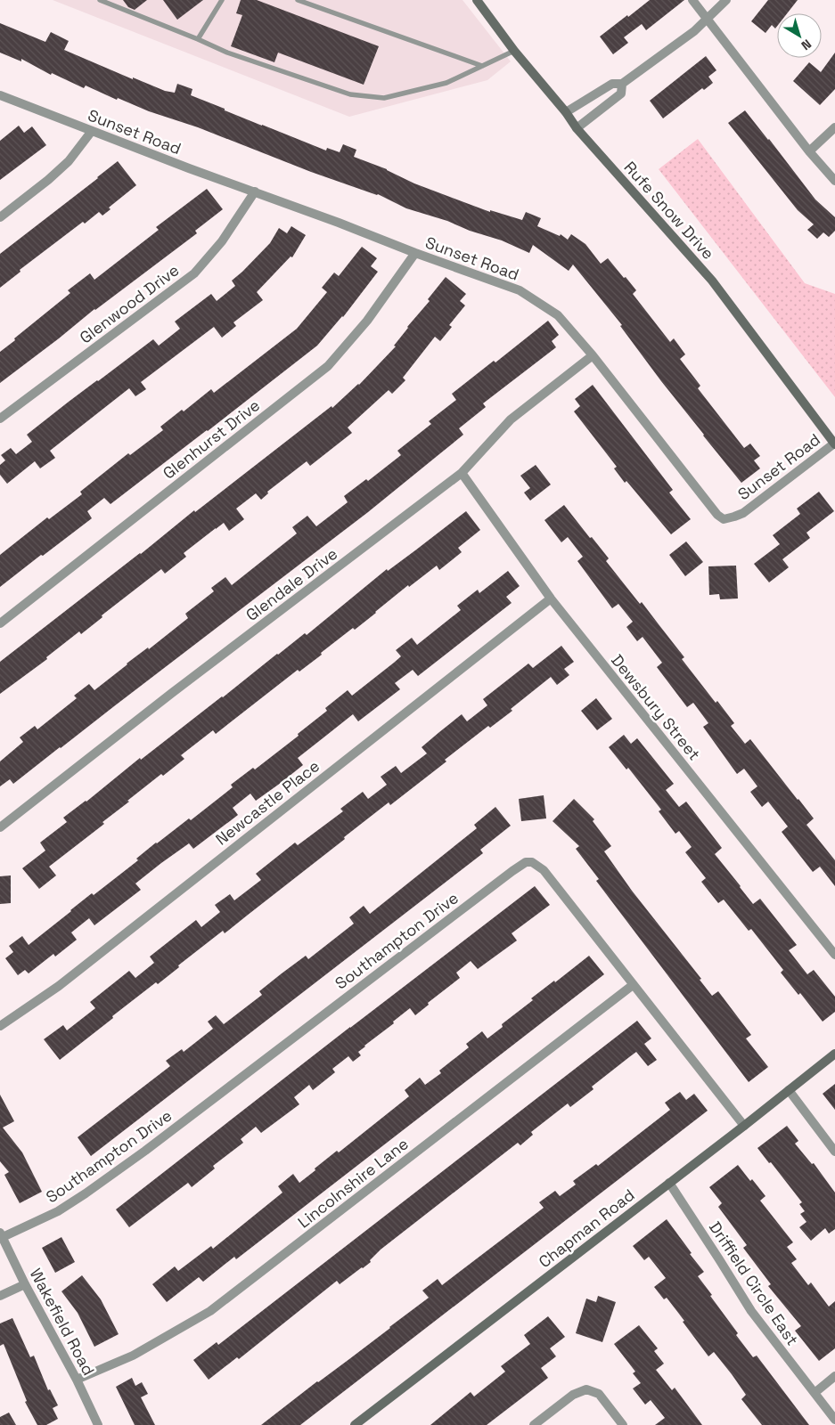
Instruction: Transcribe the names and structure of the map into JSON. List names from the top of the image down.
{
  "streets": {
    "street": [
      "Sunset Road",
      "Rufe Snow Drive",
      "Glenwood Drive",
      "Glenhurst Drive",
      "Glendale Drive",
      "Dewsbury Street",
      "Newcastle Place",
      "Southampton Drive",
      "Lincolnshire Lane",
      "Chapman Road",
      "Driffield Circle East",
      "Wakefield Road"
    ]
  },
  "crossings": [
    ["Sunset Road", "Rufe Snow Drive"],
    ["Sunset Road", "Glenwood Drive"],
    ["Sunset Road", "Glenhurst Drive"],
    ["Sunset Road", "Glendale Drive"],
    ["Glendale Drive", "Dewsbury Street"],
    ["Dewsbury Street", "Newcastle Place"],
    ["Southampton Drive", "Lincolnshire Lane"],
    ["Southampton Drive", "Chapman Road"],
    ["Southampton Drive", "Wakefield Road"],
    ["Lincolnshire Lane", "Wakefield Road"],
    ["Chapman Road", "Driffield Circle East"]
  ],
  "north": "bottom right"
}
